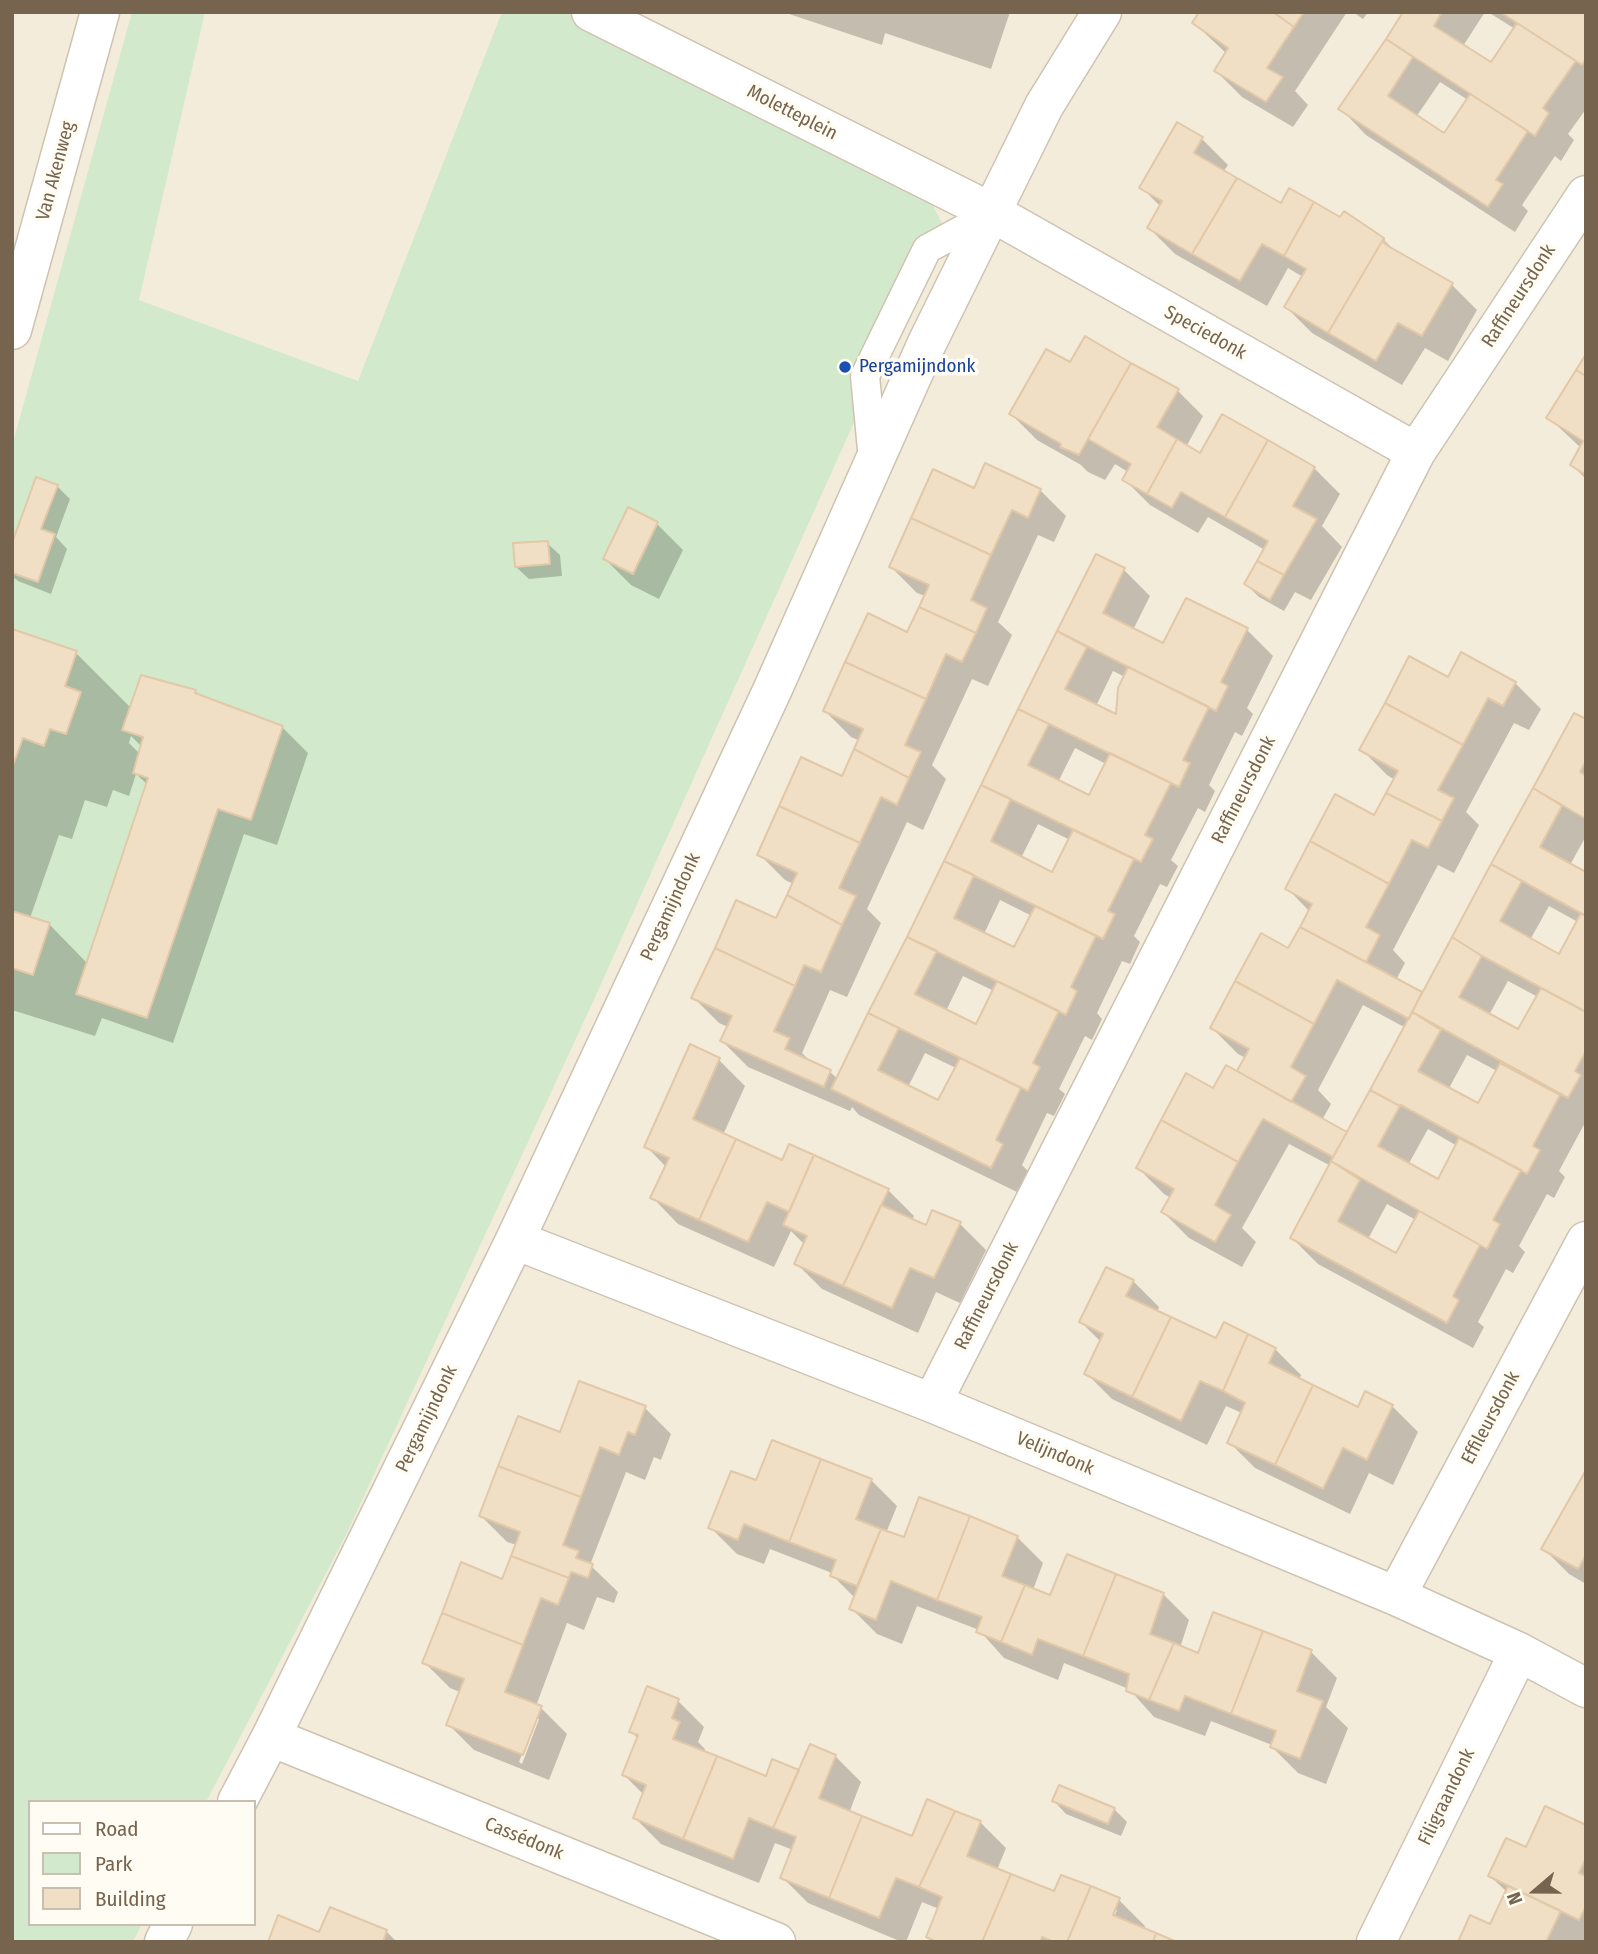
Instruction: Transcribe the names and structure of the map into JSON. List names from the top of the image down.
{
  "streets": {
    "street": [
      "Moletteplein",
      "Van Akenweg",
      "Raffineursdonk",
      "Speciedonk",
      "Pergamijndonk",
      "Effileursdonk",
      "Velijndonk",
      "Filigraandonk",
      "Cassédonk"
    ]
  },
  "crossings": [
    ["Moletteplein", "Speciedonk"],
    ["Moletteplein", "Pergamijndonk"],
    ["Raffineursdonk", "Speciedonk"],
    ["Raffineursdonk", "Velijndonk"],
    ["Speciedonk", "Pergamijndonk"],
    ["Pergamijndonk", "Velijndonk"],
    ["Pergamijndonk", "Cassédonk"],
    ["Effileursdonk", "Velijndonk"],
    ["Velijndonk", "Filigraandonk"]
  ],
  "places": ["Pergamijndonk"],
  "legend": ["Road", "Park", "Building"],
  "north": "left"
}
